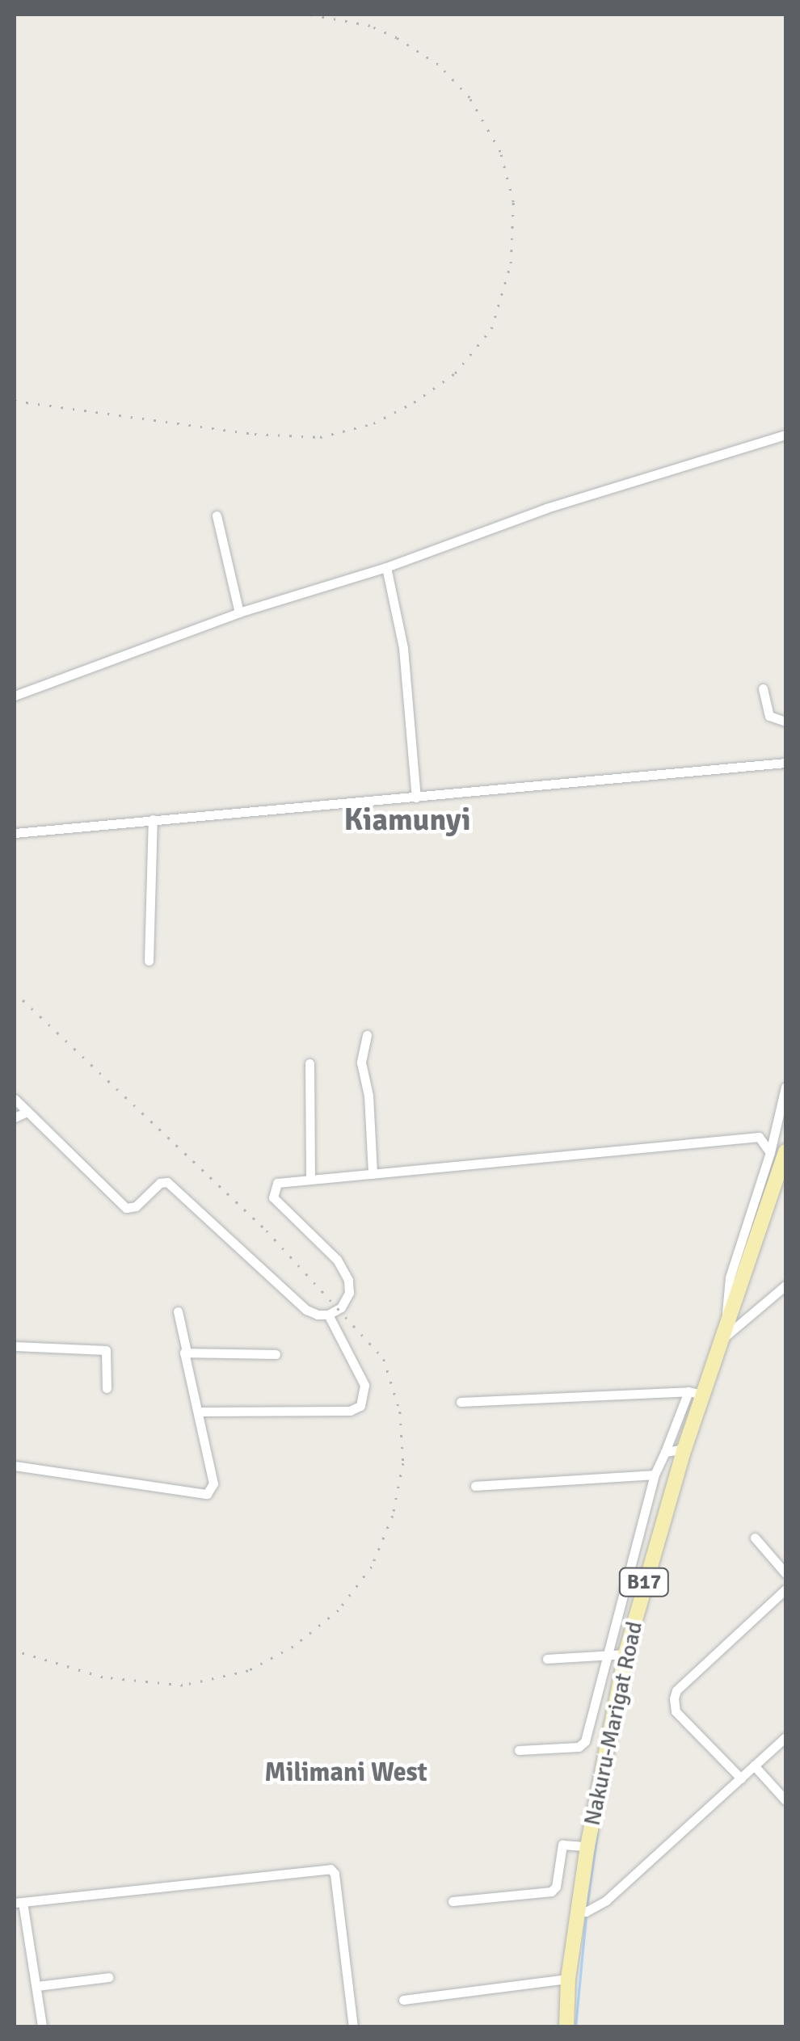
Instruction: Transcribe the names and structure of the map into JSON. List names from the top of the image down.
{
  "streets": {
    "main road": ["B17", "Nakuru-Marigat Road"]
  },
  "districts": ["Kiamunyi", "Milimani West"]
}
